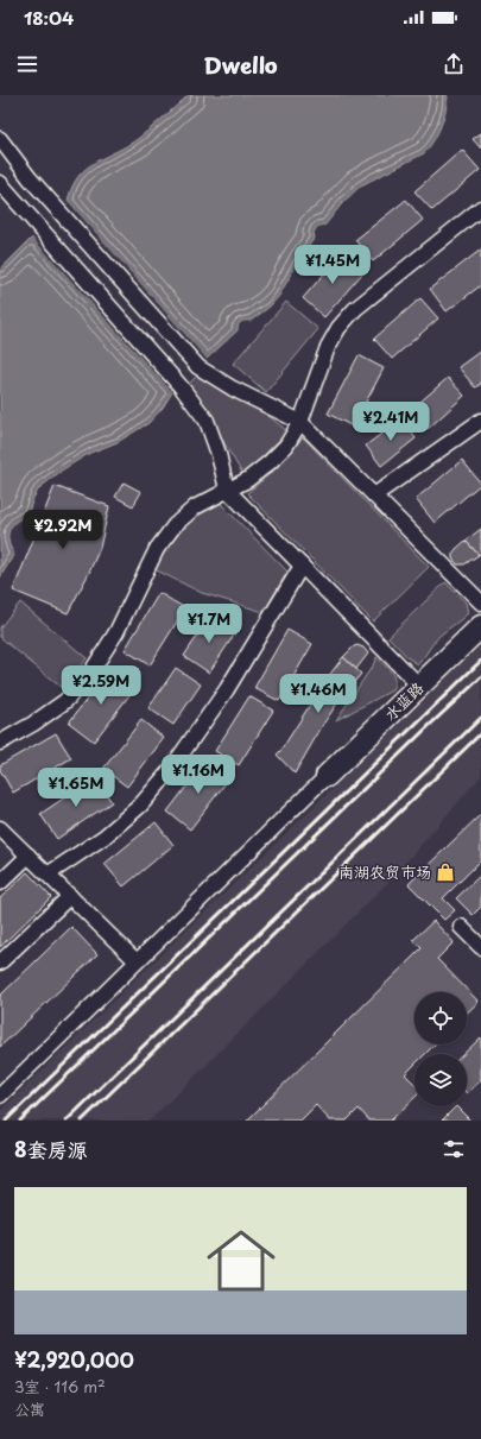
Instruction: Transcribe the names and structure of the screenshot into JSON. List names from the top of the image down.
{
  "streets": {
    "street": ["水蓝路"]
  },
  "places": {
    "shop": ["南湖农贸市场"]
  },
  "page": {
    "status": "18:04",
    "header": "Dwello",
    "price": [
      "¥1.45M",
      "¥2.41M",
      "¥2.92M",
      "¥1.7M",
      "¥2.59M",
      "¥1.46M",
      "¥1.16M",
      "¥1.65M"
    ],
    "heading": "8套房源",
    "list": [
      {
        "name": "¥2,920,000",
        "note": "3室 · 116 m² · 公寓"
      }
    ]
  }
}
